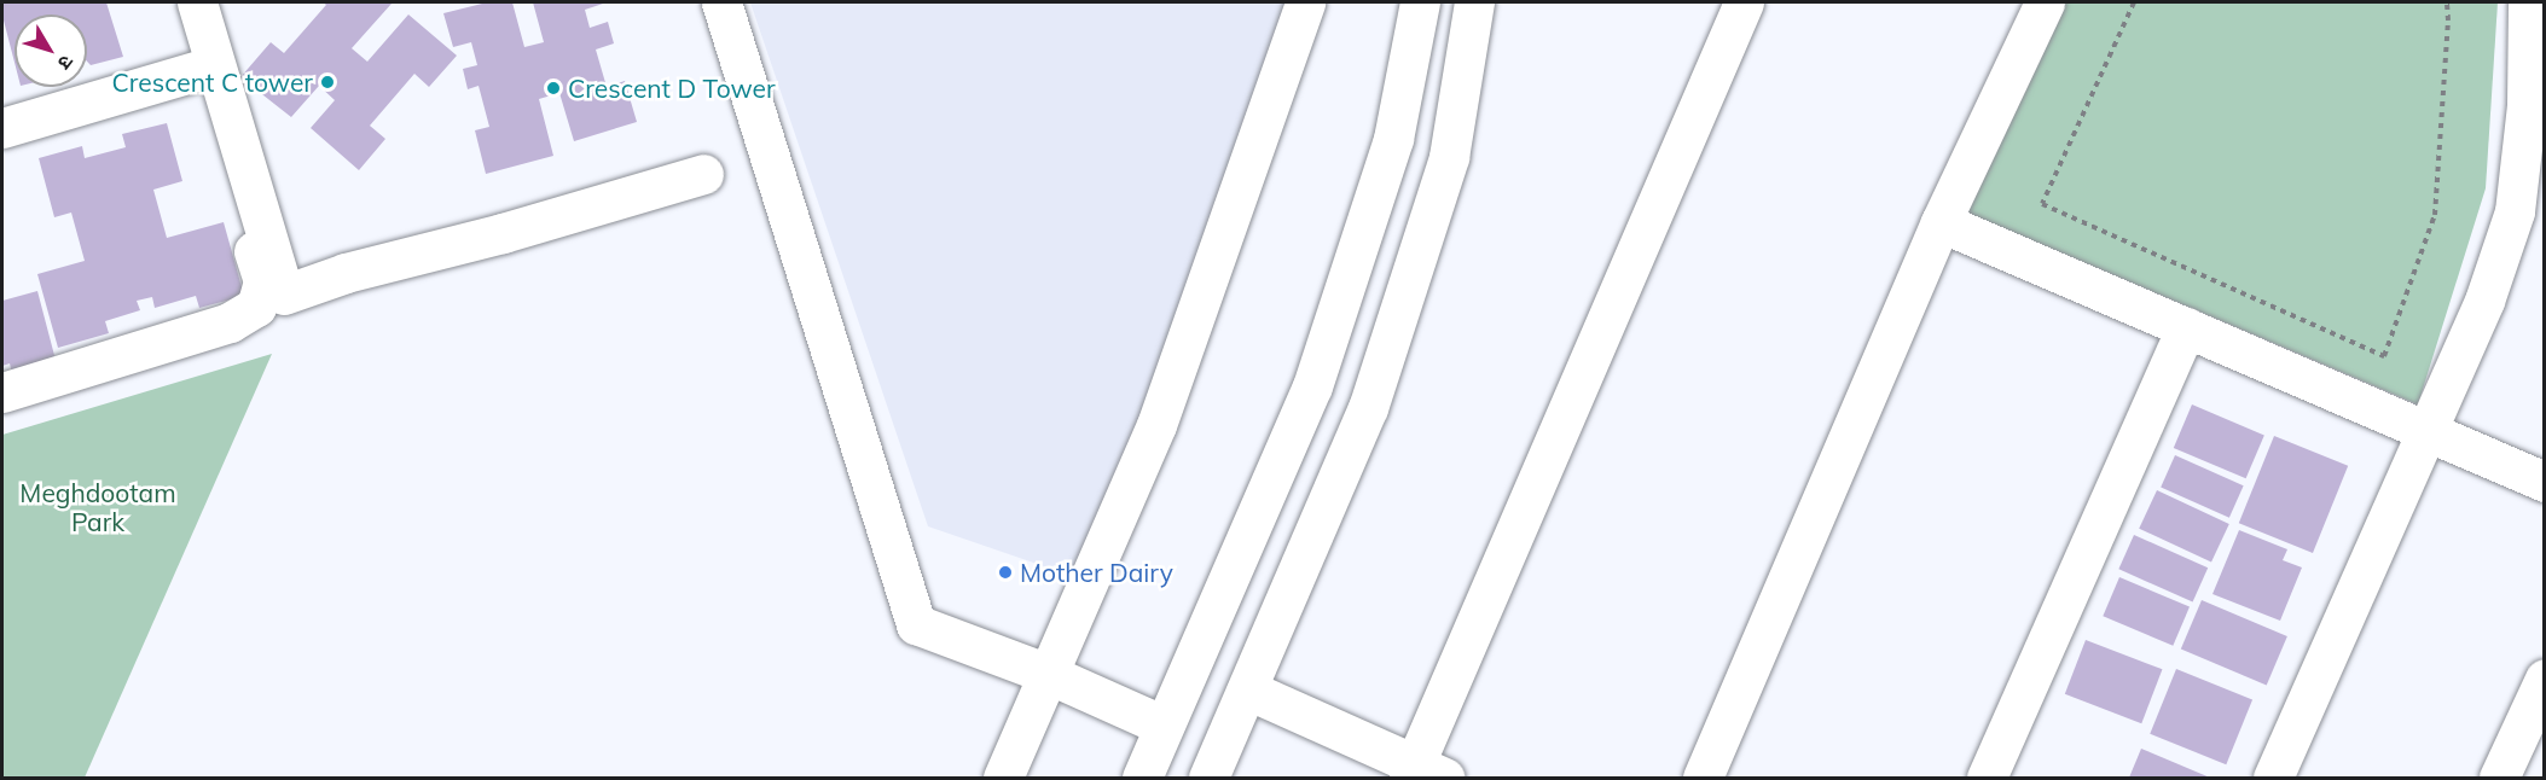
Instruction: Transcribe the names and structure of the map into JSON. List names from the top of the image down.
{
  "parks": ["Meghdootam Park"],
  "places": ["Crescent C tower", "Crescent D Tower", "Mother Dairy"],
  "north": "bottom right"
}
